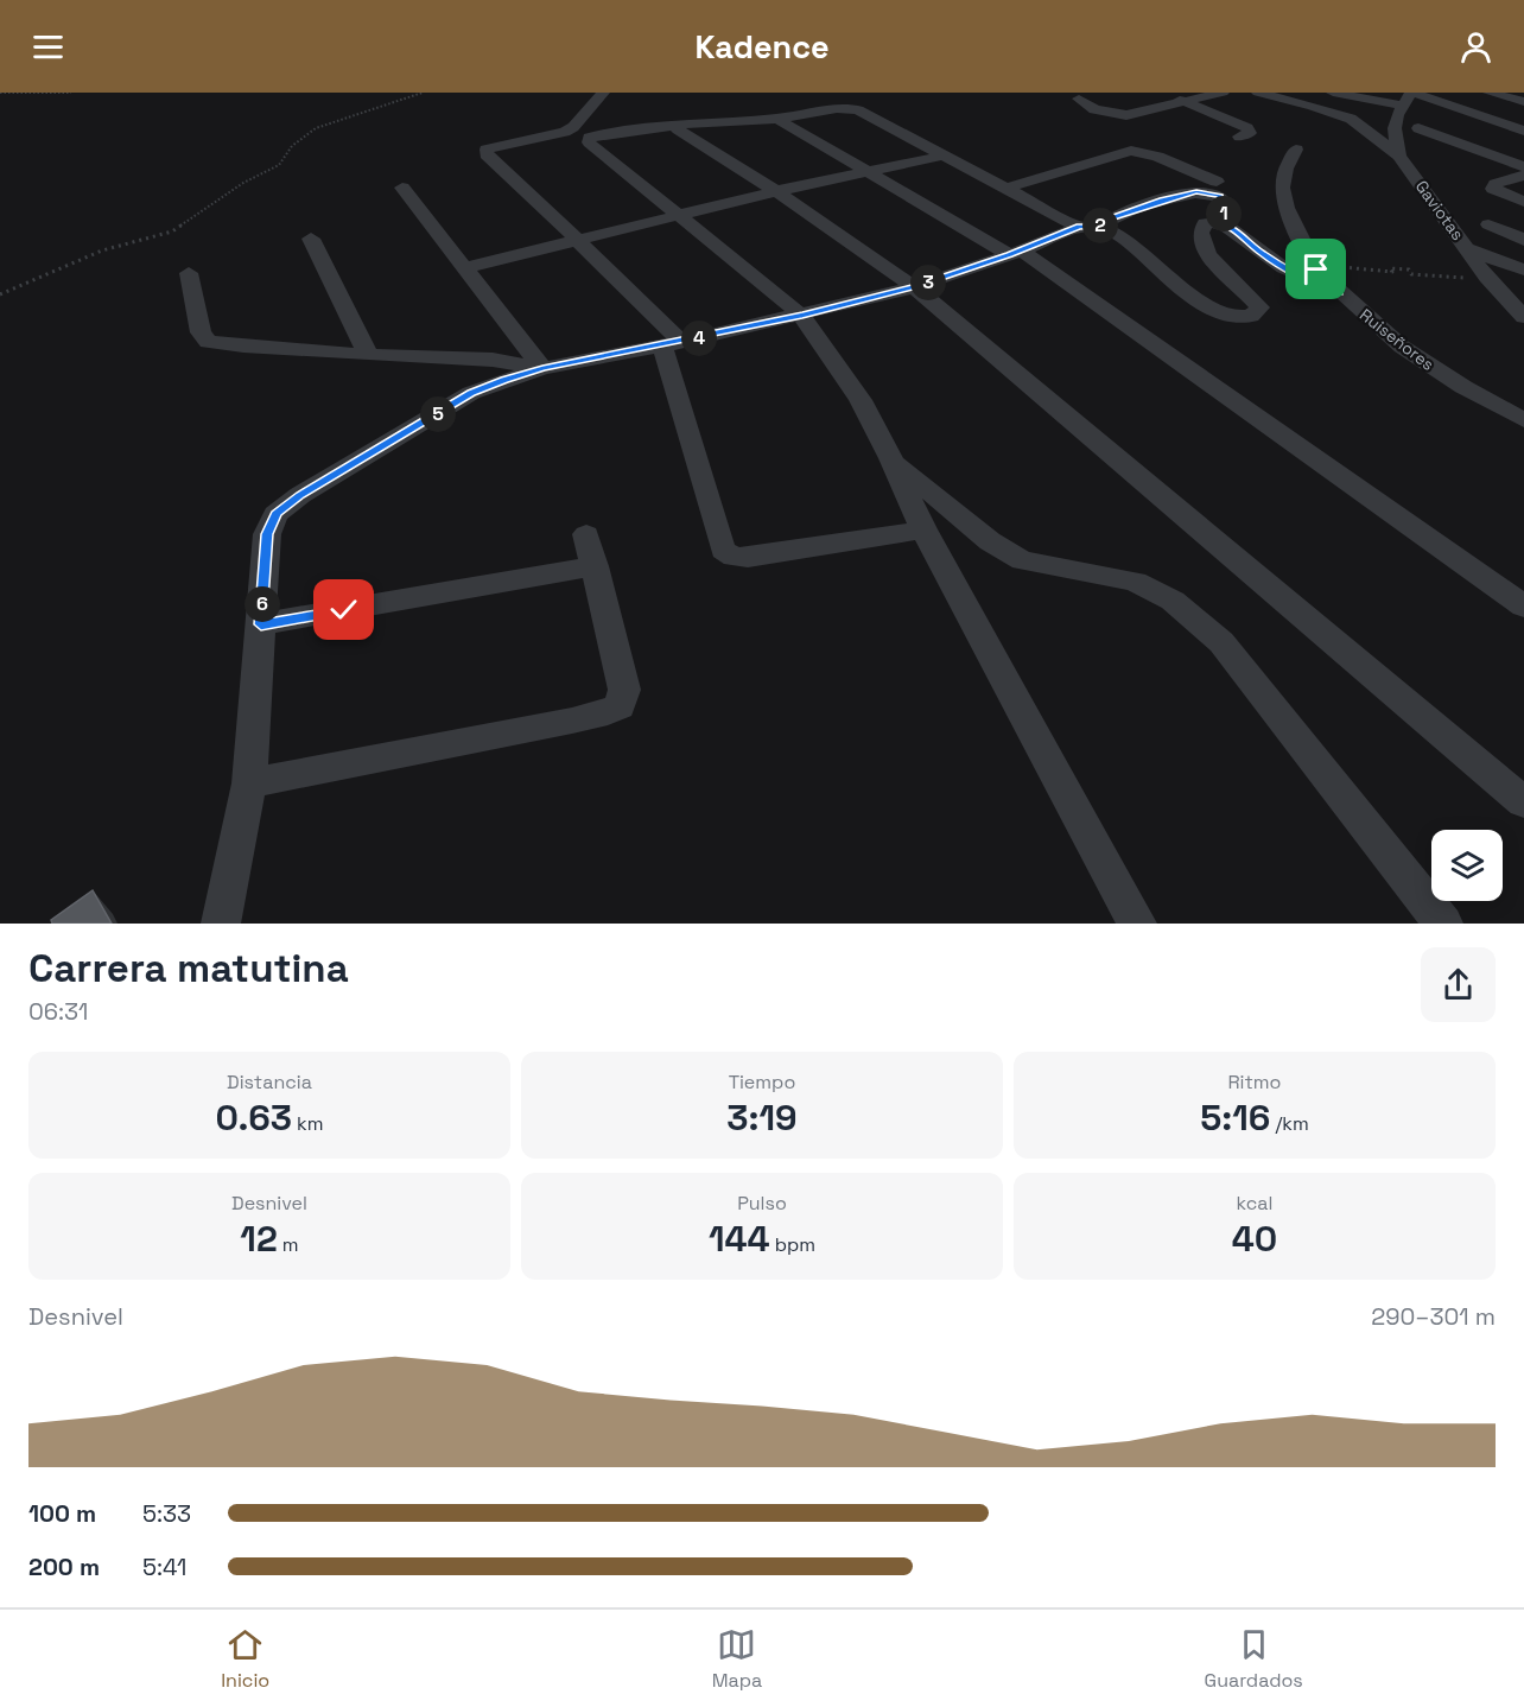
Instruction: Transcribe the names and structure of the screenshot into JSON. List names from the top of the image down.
{
  "streets": {
    "street": ["Gaviotas", "Ruiseñores"]
  },
  "page": {
    "header": "Kadence",
    "pins": [
      "1",
      "2",
      "3",
      "4",
      "5",
      "6"
    ],
    "heading": ["Carrera matutina", "06:31"],
    "stats": [
      ["Distancia", "0.63 km"],
      ["Tiempo", "3:19"],
      ["Ritmo", "5:16 /km"],
      ["Desnivel", "12 m"],
      ["Pulso", "144 bpm"],
      ["kcal", "40"]
    ],
    "chart": ["Desnivel", "290–301 m"],
    "list": [
      {
        "name": "100 m",
        "note": "5:33"
      },
      {
        "name": "200 m",
        "note": "5:41"
      }
    ],
    "tabs": ["Inicio", "Mapa", "Guardados"]
  }
}
